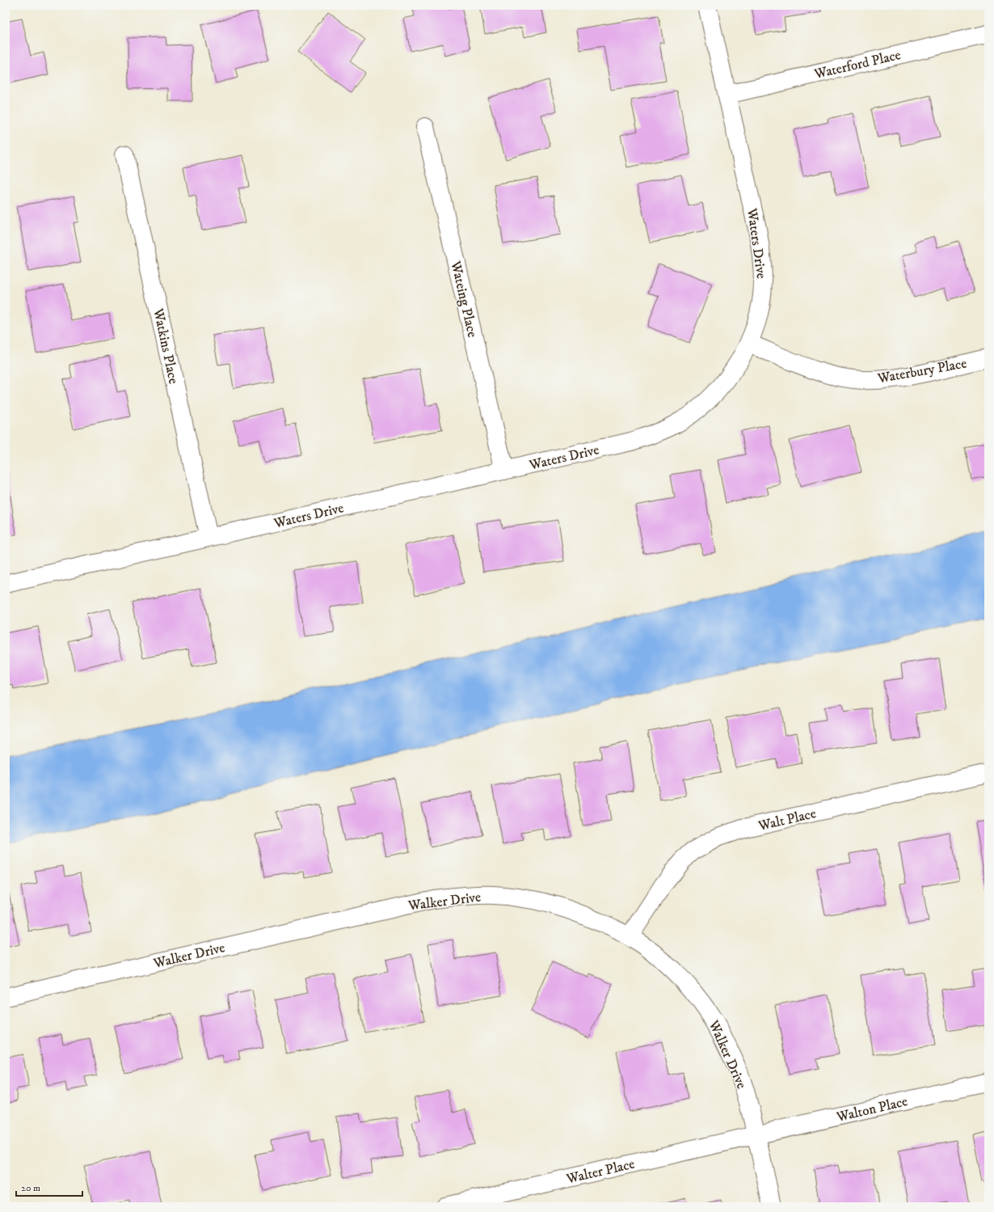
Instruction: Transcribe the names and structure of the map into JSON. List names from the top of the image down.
{
  "streets": {
    "street": [
      "Waterford Place",
      "Waters Drive",
      "Wateing Place",
      "Watkins Place",
      "Waterbury Place",
      "Walt Place",
      "Walker Drive",
      "Walton Place",
      "Walter Place"
    ]
  },
  "crossings": [
    ["Waterford Place", "Waters Drive"],
    ["Waters Drive", "Wateing Place"],
    ["Waters Drive", "Watkins Place"],
    ["Waters Drive", "Waterbury Place"],
    ["Walt Place", "Walker Drive"],
    ["Walker Drive", "Walton Place"],
    ["Walker Drive", "Walter Place"],
    ["Walton Place", "Walter Place"]
  ],
  "scale_bar": "20 m"
}
